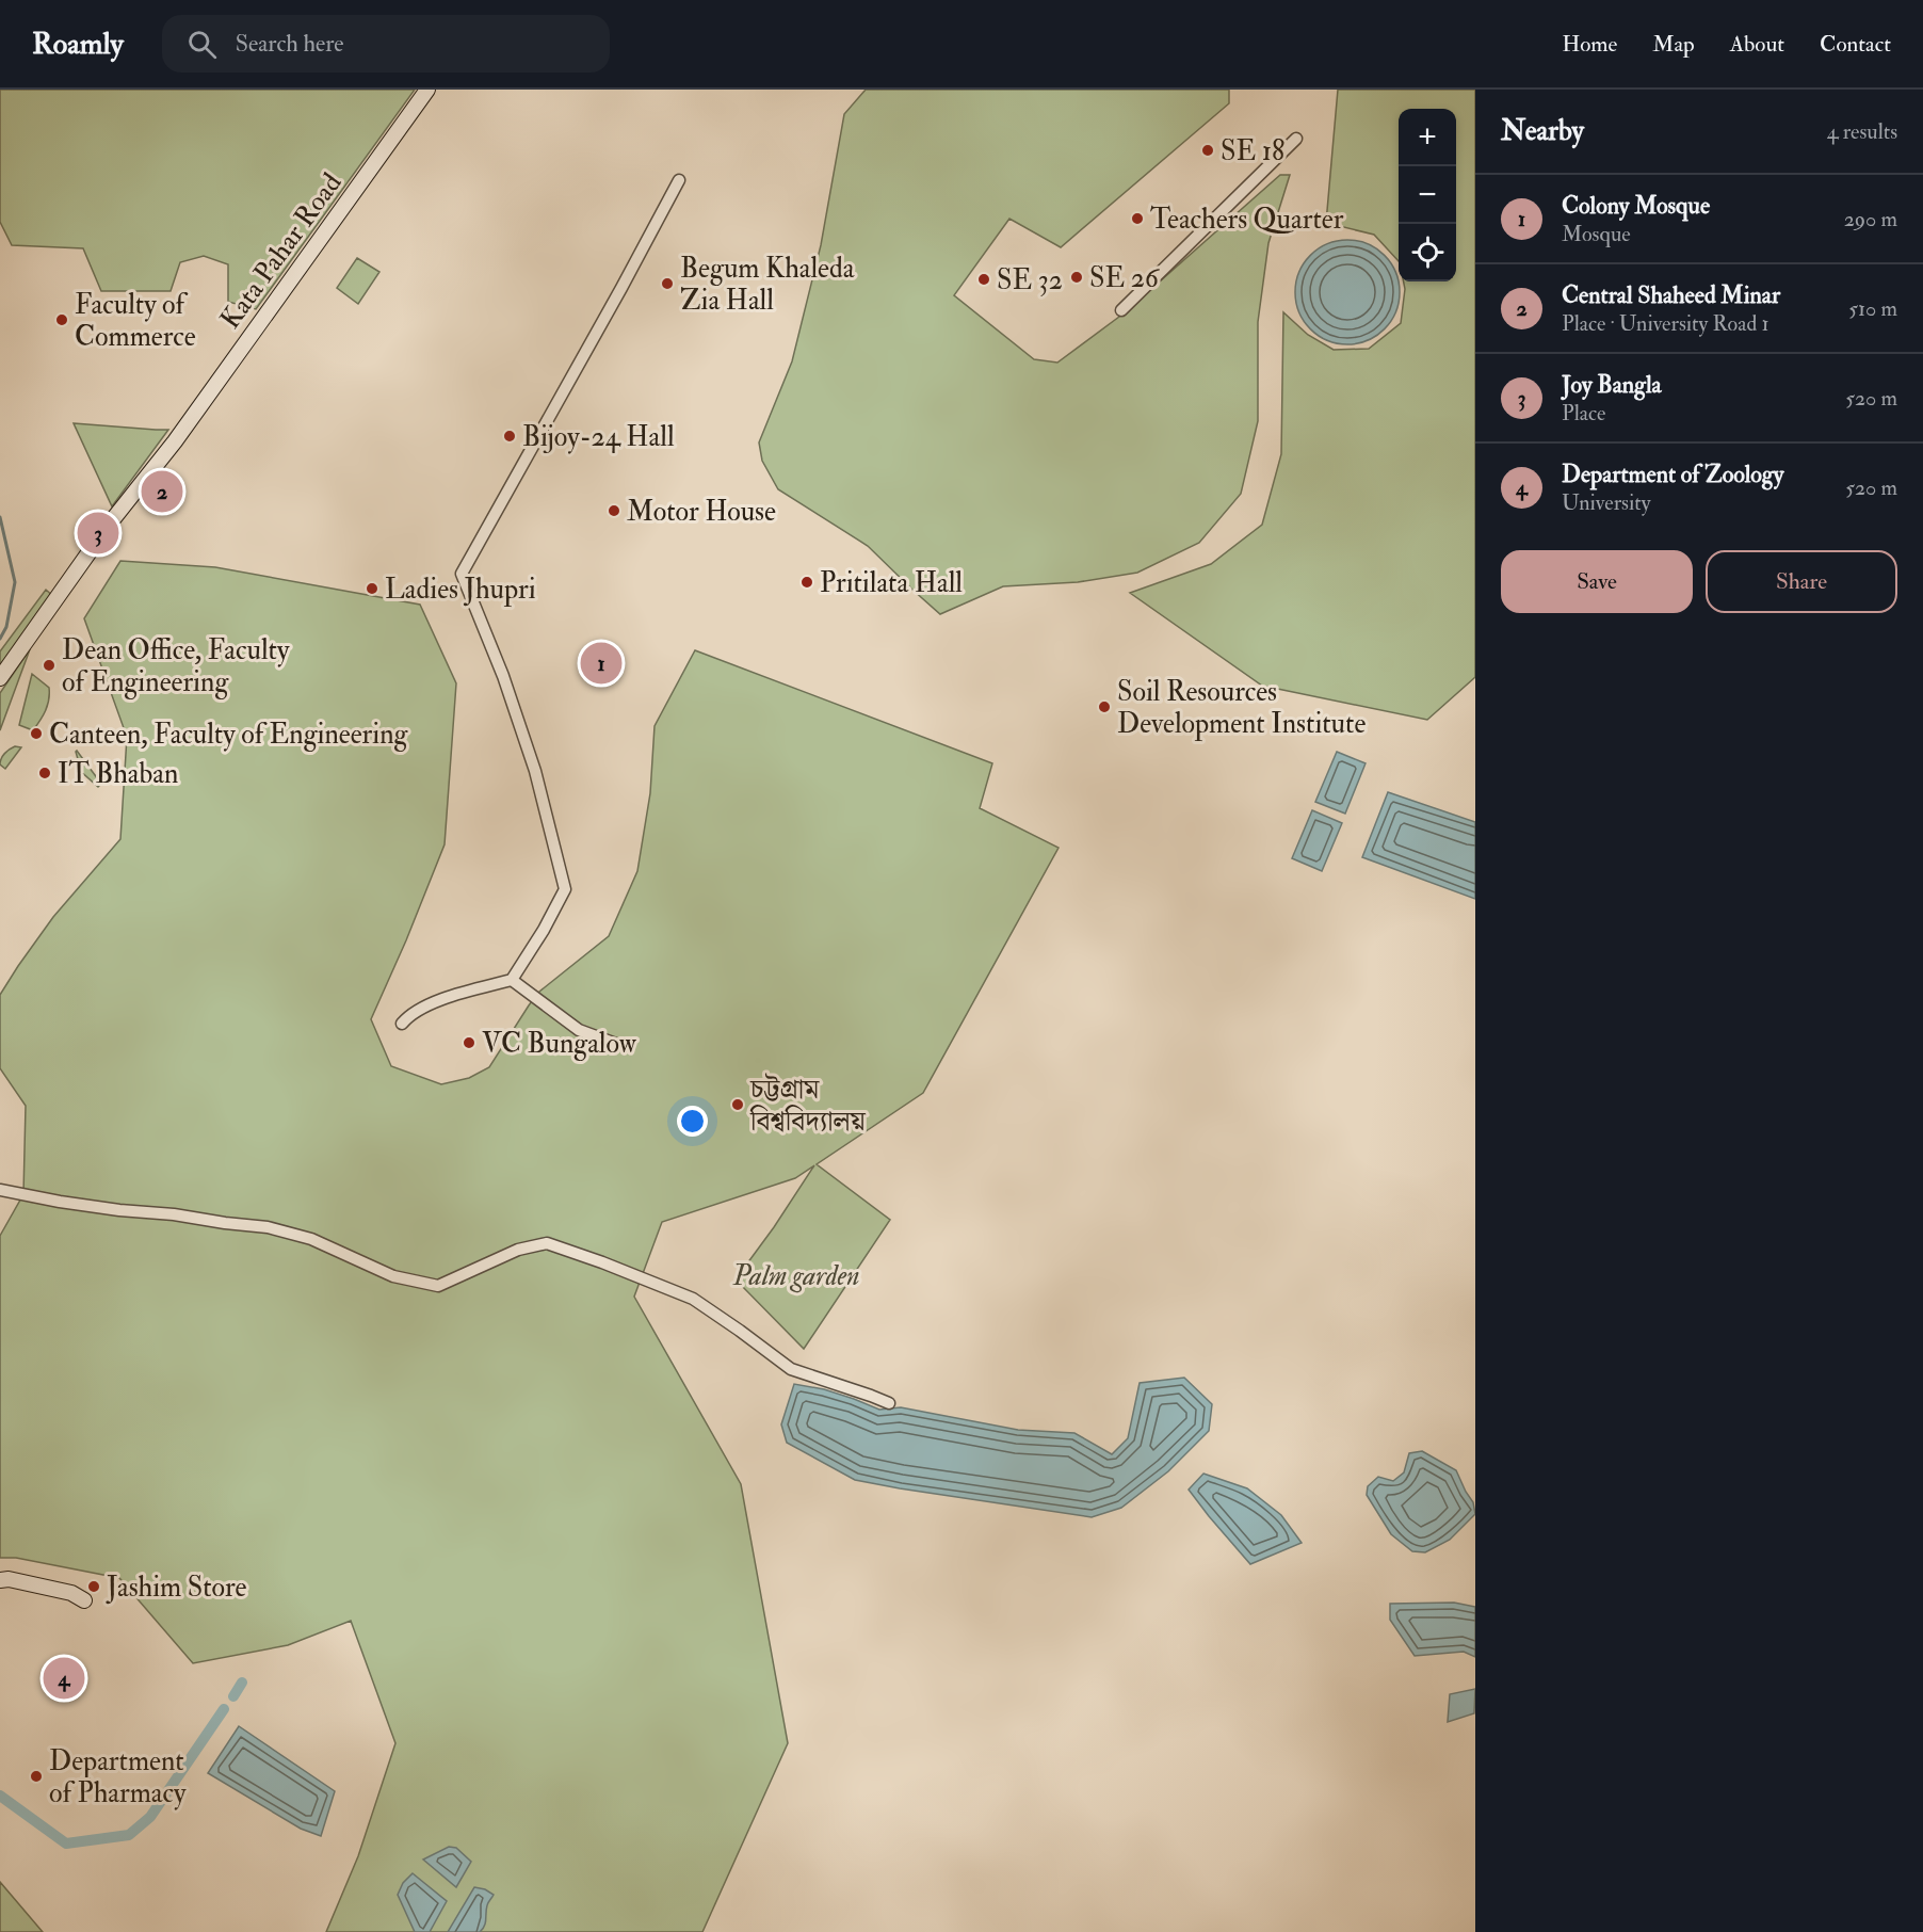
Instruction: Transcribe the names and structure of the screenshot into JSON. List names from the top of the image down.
{
  "streets": {
    "street": ["Kata Pahar Road"]
  },
  "parks": ["Palm garden"],
  "places": [
    "SE 18",
    "Teachers Quarter",
    "SE 26",
    "SE 32",
    "Begum Khaleda Zia Hall",
    "Faculty of Commerce",
    "Bijoy-24 Hall",
    "Motor House",
    "Pritilata Hall",
    "Ladies Jhupri",
    "Dean Office, Faculty of Engineering",
    "Soil Resources Development Institute",
    "Canteen, Faculty of Engineering",
    "IT Bhaban",
    "VC Bungalow",
    "চট্টগ্রাম বিশ্ববিদ্যালয়",
    "Jashim Store",
    "Department of Pharmacy"
  ],
  "page": {
    "header": "Roamly",
    "search": "Search here",
    "nav": [
      "Home",
      "Map",
      "About",
      "Contact"
    ],
    "heading": ["Nearby", "4 results"],
    "map_buttons": ["+", "−"],
    "list": [
      {
        "mark": "1",
        "name": "Colony Mosque",
        "note": "Mosque",
        "value": "290 m"
      },
      {
        "mark": "2",
        "name": "Central Shaheed Minar",
        "note": "Place · University Road 1",
        "value": "510 m"
      },
      {
        "mark": "3",
        "name": "Joy Bangla",
        "note": "Place",
        "value": "520 m"
      },
      {
        "mark": "4",
        "name": "Department of Zoology",
        "note": "University",
        "value": "520 m"
      }
    ],
    "pins": [
      "2",
      "3",
      "1",
      "4"
    ],
    "buttons": ["Save", "Share"]
  }
}
